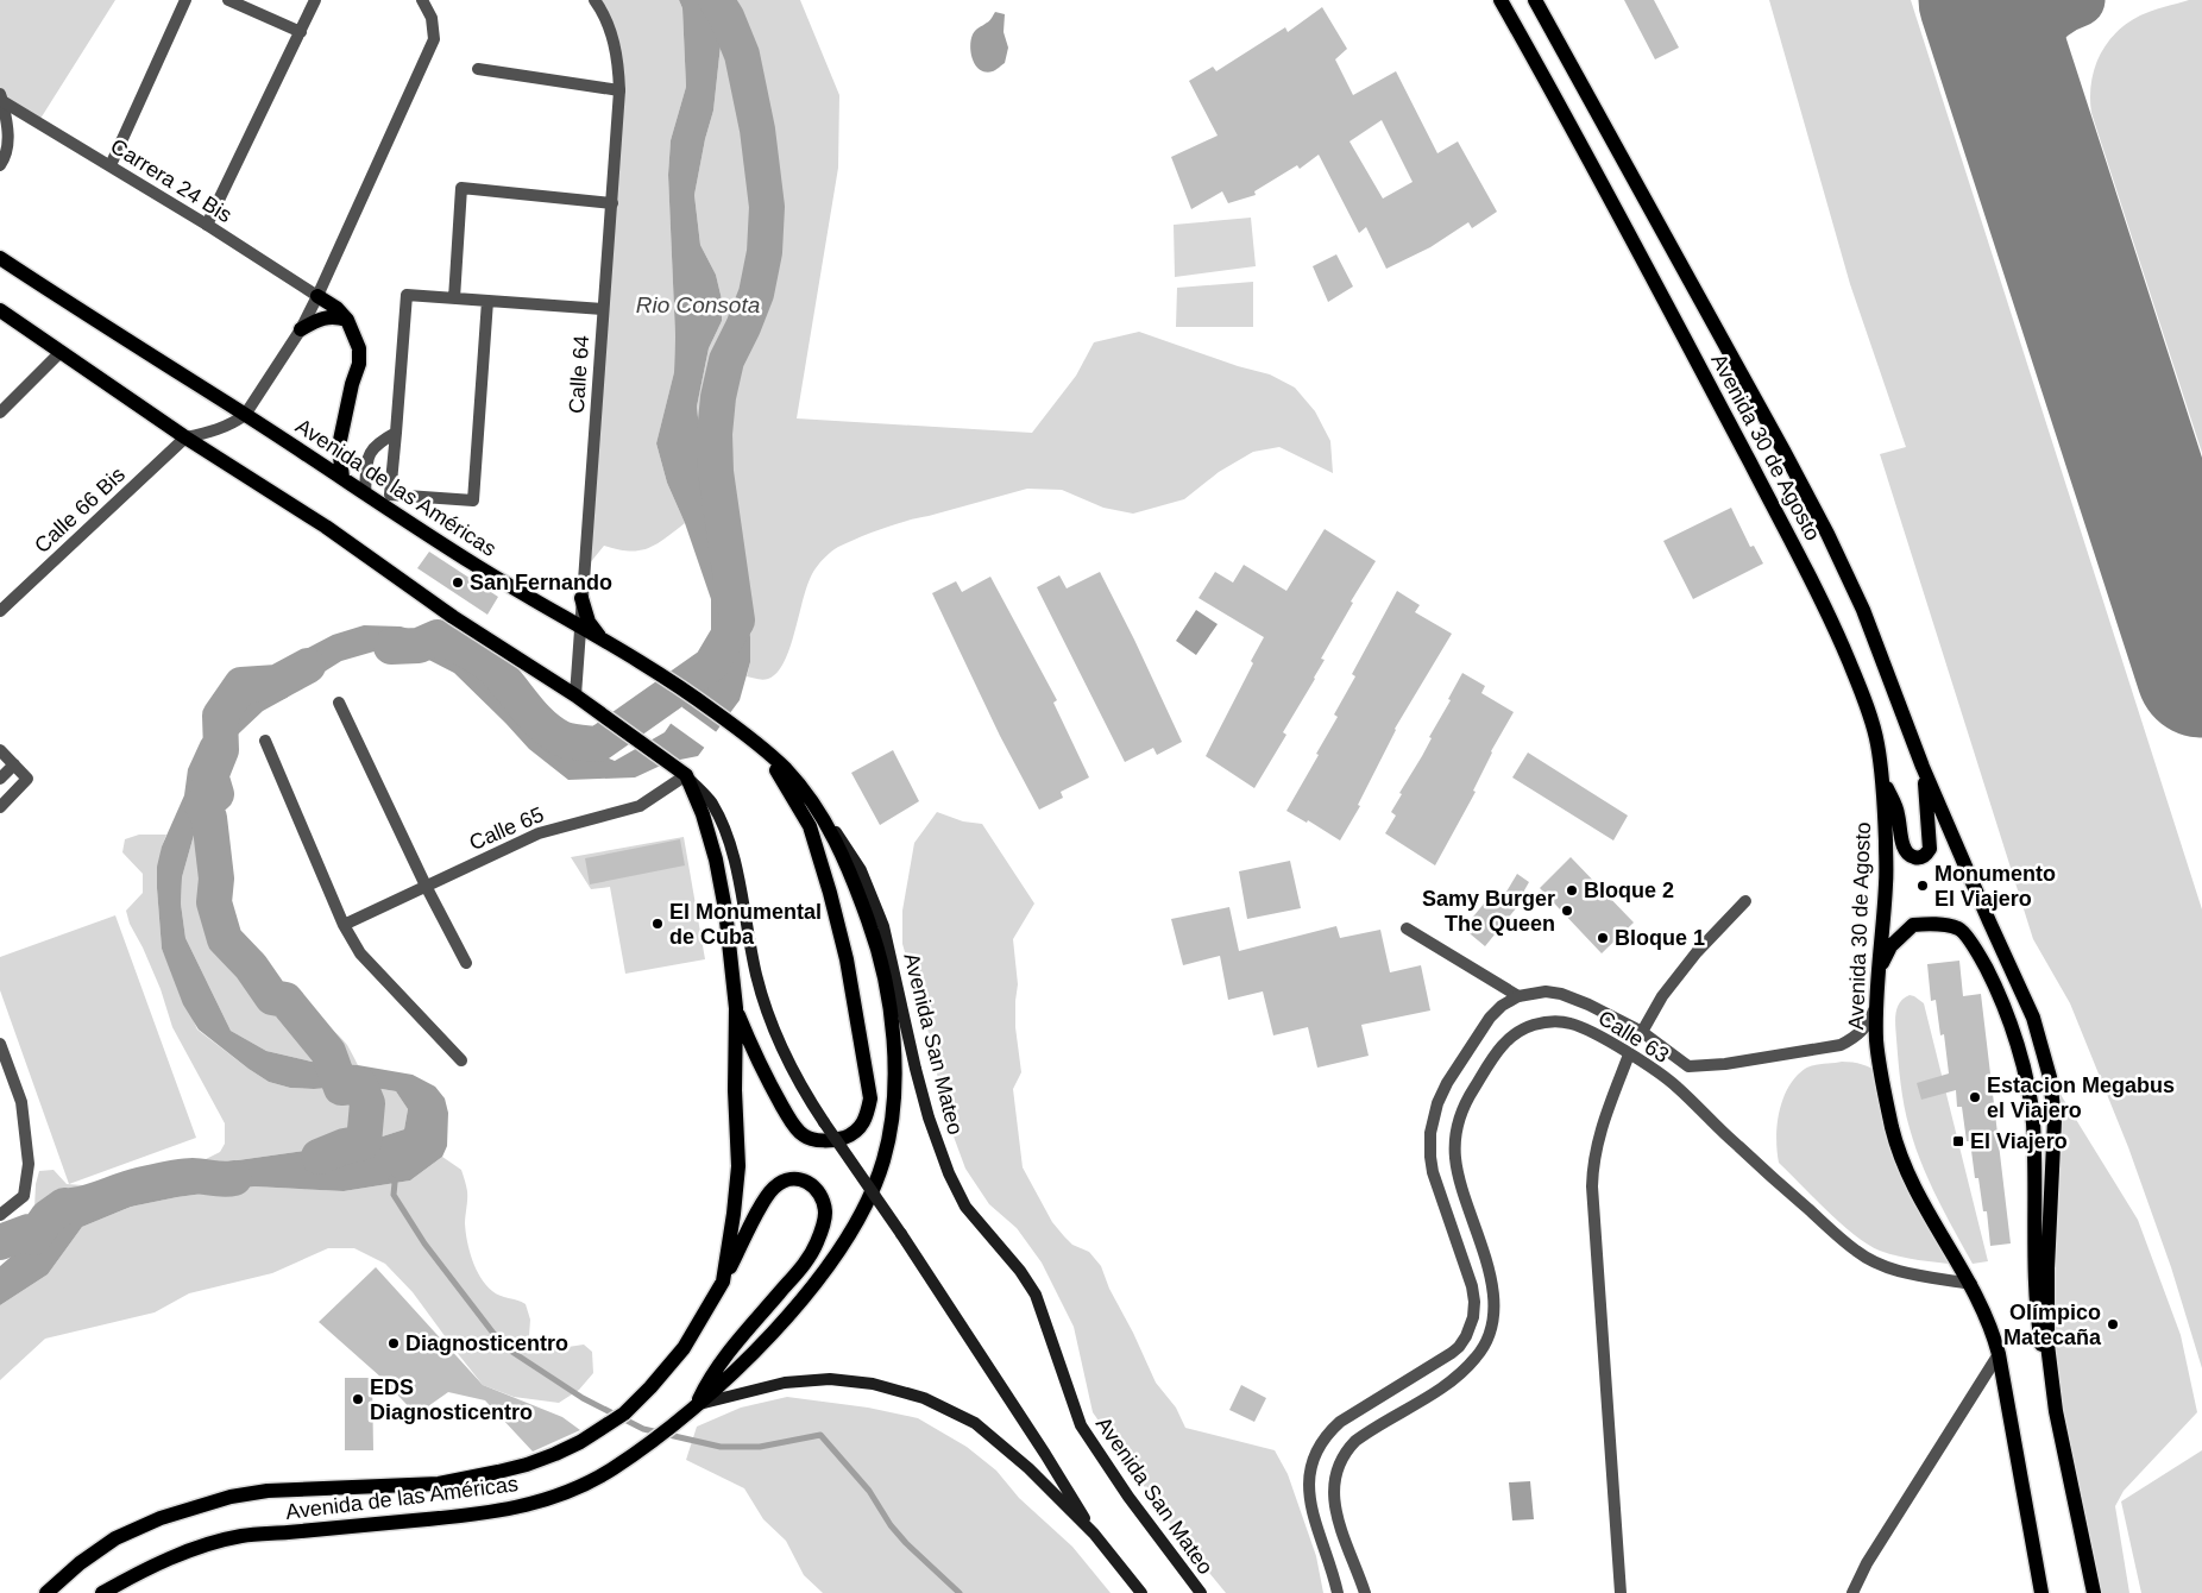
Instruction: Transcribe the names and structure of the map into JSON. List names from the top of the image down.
{
  "streets": {
    "main road": ["Avenida 30 de Agosto", "Avenida de las Américas", "Avenida San Mateo"],
    "street": [
      "Carrera 24 Bis",
      "Calle 64",
      "Calle 66 Bis",
      "Calle 65",
      "Calle 63"
    ]
  },
  "crossings": [
    ["Calle 64", "Avenida de las Américas"],
    ["Avenida 30 de Agosto", "Calle 63"],
    ["Avenida de las Américas", "Calle 66 Bis"],
    ["Avenida de las Américas", "Calle 65"],
    ["Avenida de las Américas", "Avenida San Mateo"]
  ],
  "water": ["Rio Consota"],
  "places": {
    "other": [
      "San Fernando",
      "Monumento El Viajero",
      "Bloque 2",
      "Samy Burger The Queen",
      "El Monumental de Cuba",
      "Bloque 1",
      "Estacion Megabus el Viajero",
      "Olímpico Matecaña",
      "Diagnosticentro",
      "EDS Diagnosticentro"
    ],
    "transit": ["El Viajero"]
  }
}
